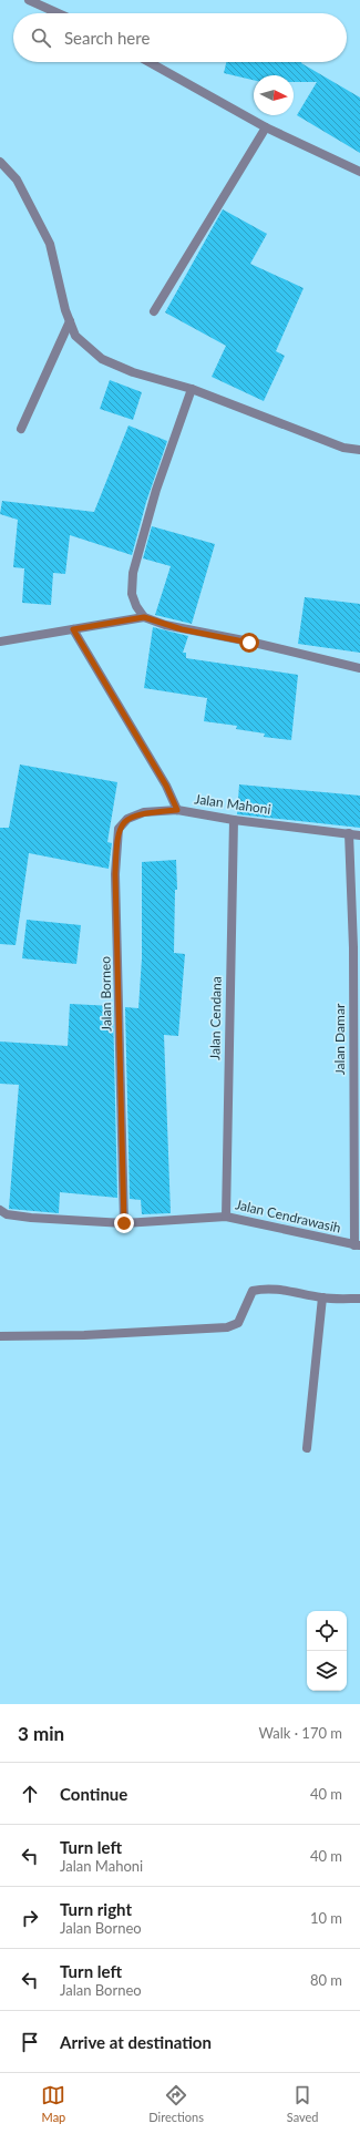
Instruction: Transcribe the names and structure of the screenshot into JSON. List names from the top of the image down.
{
  "streets": {
    "street": [
      "Jalan Mahoni",
      "Jalan Borneo",
      "Jalan Cendana",
      "Jalan Damar",
      "Jalan Cendrawasih"
    ]
  },
  "crossings": [
    ["Jalan Mahoni", "Jalan Borneo"],
    ["Jalan Mahoni", "Jalan Cendana"],
    ["Jalan Mahoni", "Jalan Damar"],
    ["Jalan Borneo", "Jalan Cendrawasih"],
    ["Jalan Cendana", "Jalan Cendrawasih"],
    ["Jalan Damar", "Jalan Cendrawasih"]
  ],
  "north": "right",
  "page": {
    "search": "Search here",
    "heading": ["3 min", "Walk · 170 m"],
    "list": [
      ["Continue", "40 m"],
      ["Turn left", "Jalan Mahoni", "40 m"],
      ["Turn right", "Jalan Borneo", "10 m"],
      ["Turn left", "Jalan Borneo", "80 m"],
      "Arrive at destination"
    ],
    "nav": ["Map", "Directions", "Saved"]
  }
}
